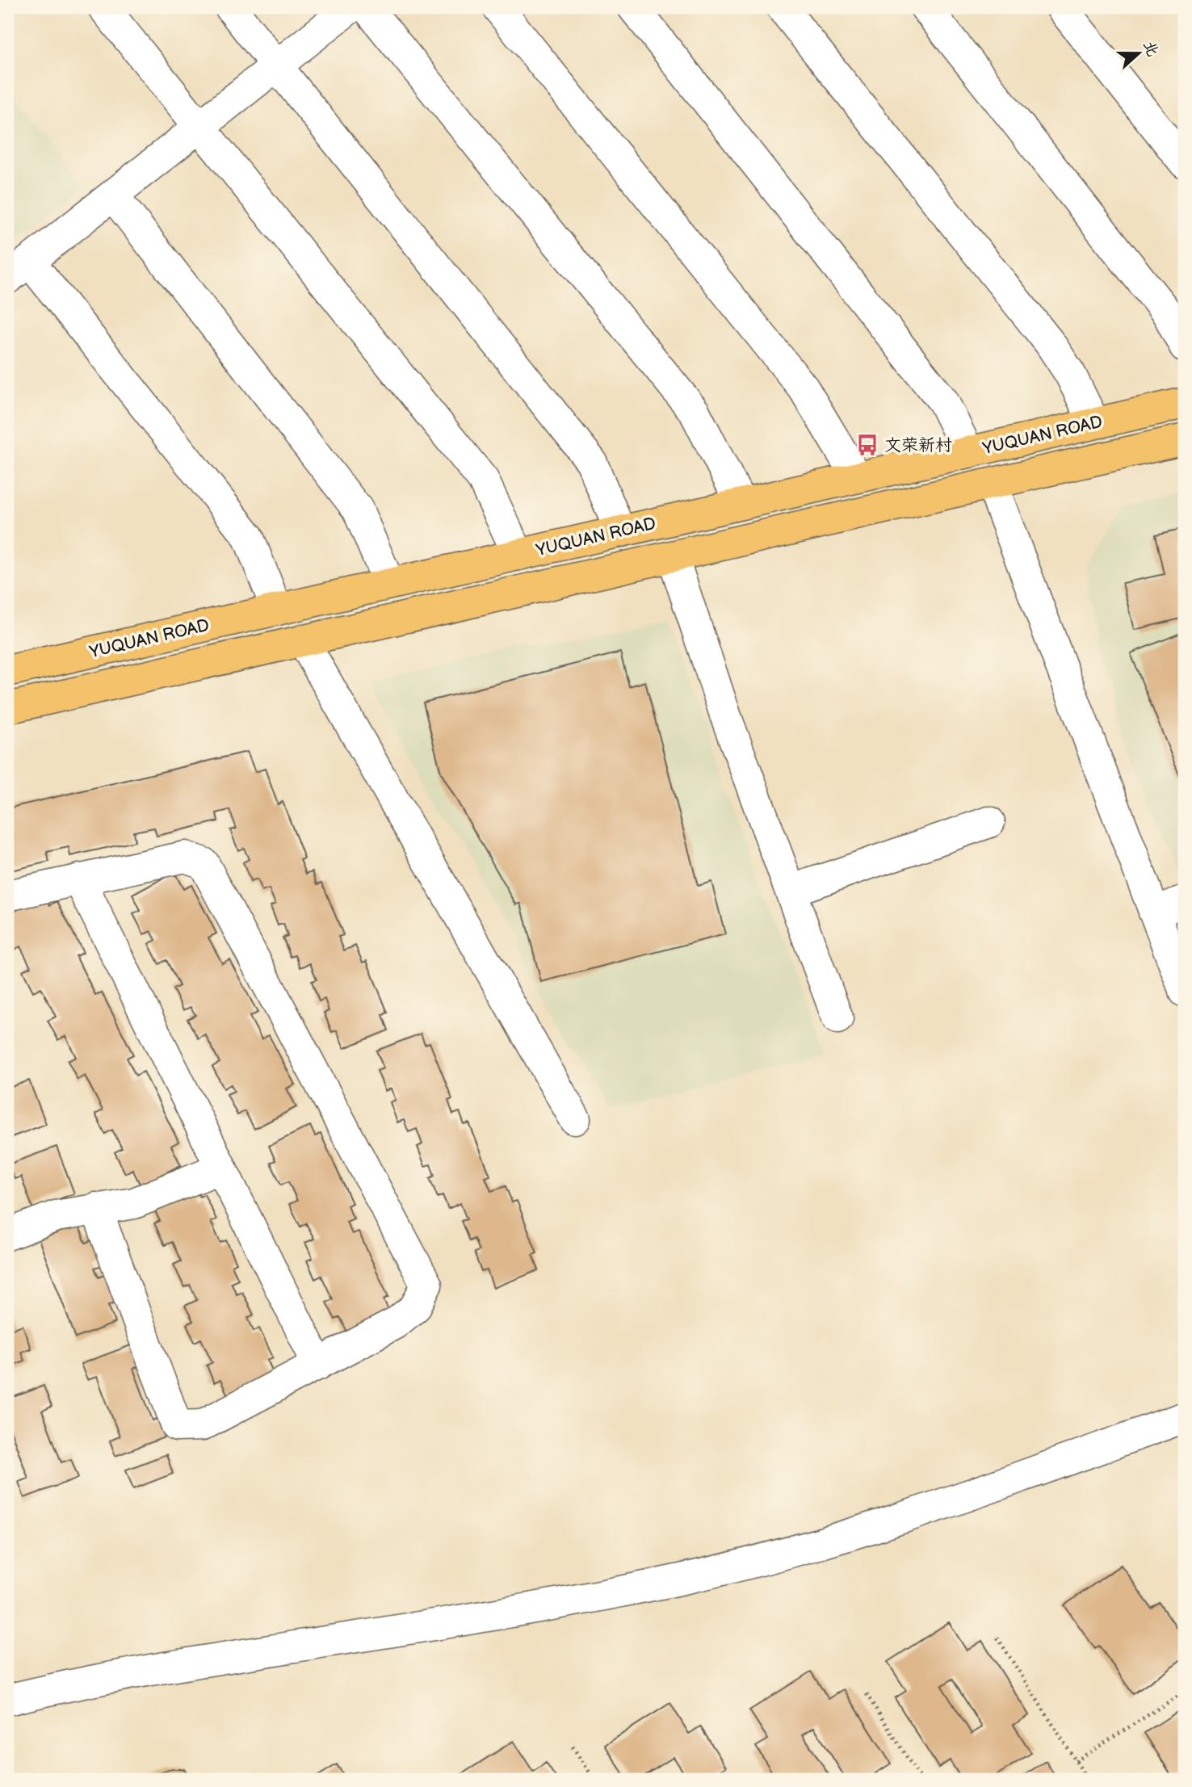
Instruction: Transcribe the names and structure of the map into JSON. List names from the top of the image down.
{
  "streets": {
    "main road": ["YUQUAN ROAD"]
  },
  "places": {
    "bus stop": ["文荣新村"]
  },
  "north": "right"
}
